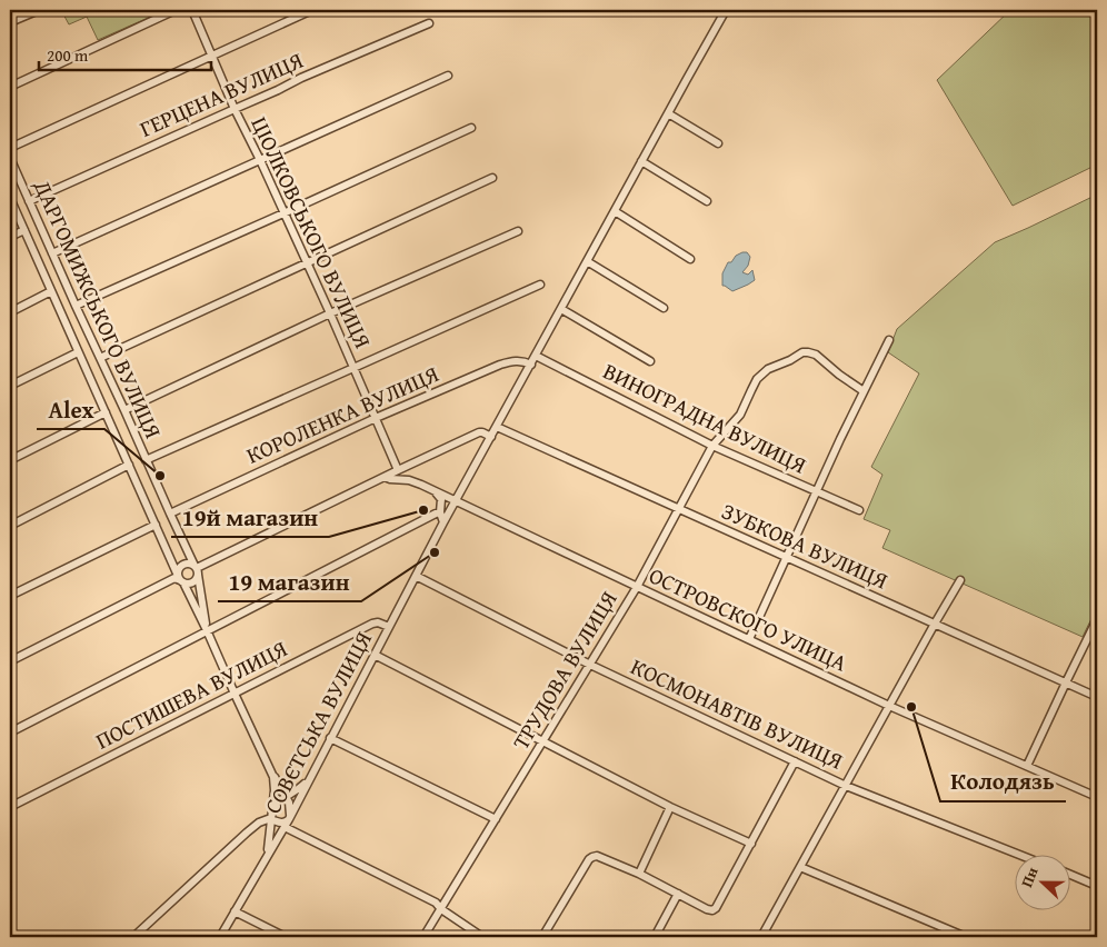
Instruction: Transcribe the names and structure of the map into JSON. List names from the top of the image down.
{
  "streets": {
    "street": [
      "ГЕРЦЕНА ВУЛИЦЯ",
      "ЦІОЛКОВСЬКОГО ВУЛИЦЯ",
      "ДАРГОМИЖСЬКОГО ВУЛИЦЯ",
      "КОРОЛЕНКА ВУЛИЦЯ",
      "ВИНОГРАДНА ВУЛИЦЯ",
      "ЗУБКОВА ВУЛИЦЯ",
      "ОСТРОВСКОГО УЛИЦА",
      "ТРУДОВА ВУЛИЦЯ",
      "ПОСТИШЕВА ВУЛИЦЯ",
      "КОСМОНАВТІВ ВУЛИЦЯ",
      "СОВЄТСЬКА ВУЛИЦЯ"
    ]
  },
  "crossings": [
    ["ГЕРЦЕНА ВУЛИЦЯ", "ЦІОЛКОВСЬКОГО ВУЛИЦЯ"],
    ["ГЕРЦЕНА ВУЛИЦЯ", "ДАРГОМИЖСЬКОГО ВУЛИЦЯ"],
    ["ЦІОЛКОВСЬКОГО ВУЛИЦЯ", "КОРОЛЕНКА ВУЛИЦЯ"],
    ["ДАРГОМИЖСЬКОГО ВУЛИЦЯ", "КОРОЛЕНКА ВУЛИЦЯ"],
    ["КОРОЛЕНКА ВУЛИЦЯ", "СОВЄТСЬКА ВУЛИЦЯ"],
    ["ВИНОГРАДНА ВУЛИЦЯ", "ТРУДОВА ВУЛИЦЯ"],
    ["ВИНОГРАДНА ВУЛИЦЯ", "СОВЄТСЬКА ВУЛИЦЯ"],
    ["ЗУБКОВА ВУЛИЦЯ", "ТРУДОВА ВУЛИЦЯ"],
    ["ЗУБКОВА ВУЛИЦЯ", "СОВЄТСЬКА ВУЛИЦЯ"],
    ["ОСТРОВСКОГО УЛИЦА", "ТРУДОВА ВУЛИЦЯ"],
    ["ОСТРОВСКОГО УЛИЦА", "СОВЄТСЬКА ВУЛИЦЯ"],
    ["ТРУДОВА ВУЛИЦЯ", "КОСМОНАВТІВ ВУЛИЦЯ"],
    ["ПОСТИШЕВА ВУЛИЦЯ", "СОВЄТСЬКА ВУЛИЦЯ"],
    ["КОСМОНАВТІВ ВУЛИЦЯ", "СОВЄТСЬКА ВУЛИЦЯ"]
  ],
  "places": [
    "Alex",
    "19й магазин",
    "19 магазин",
    "Колодязь"
  ],
  "scale_bar": "200 m",
  "north": "left"
}
